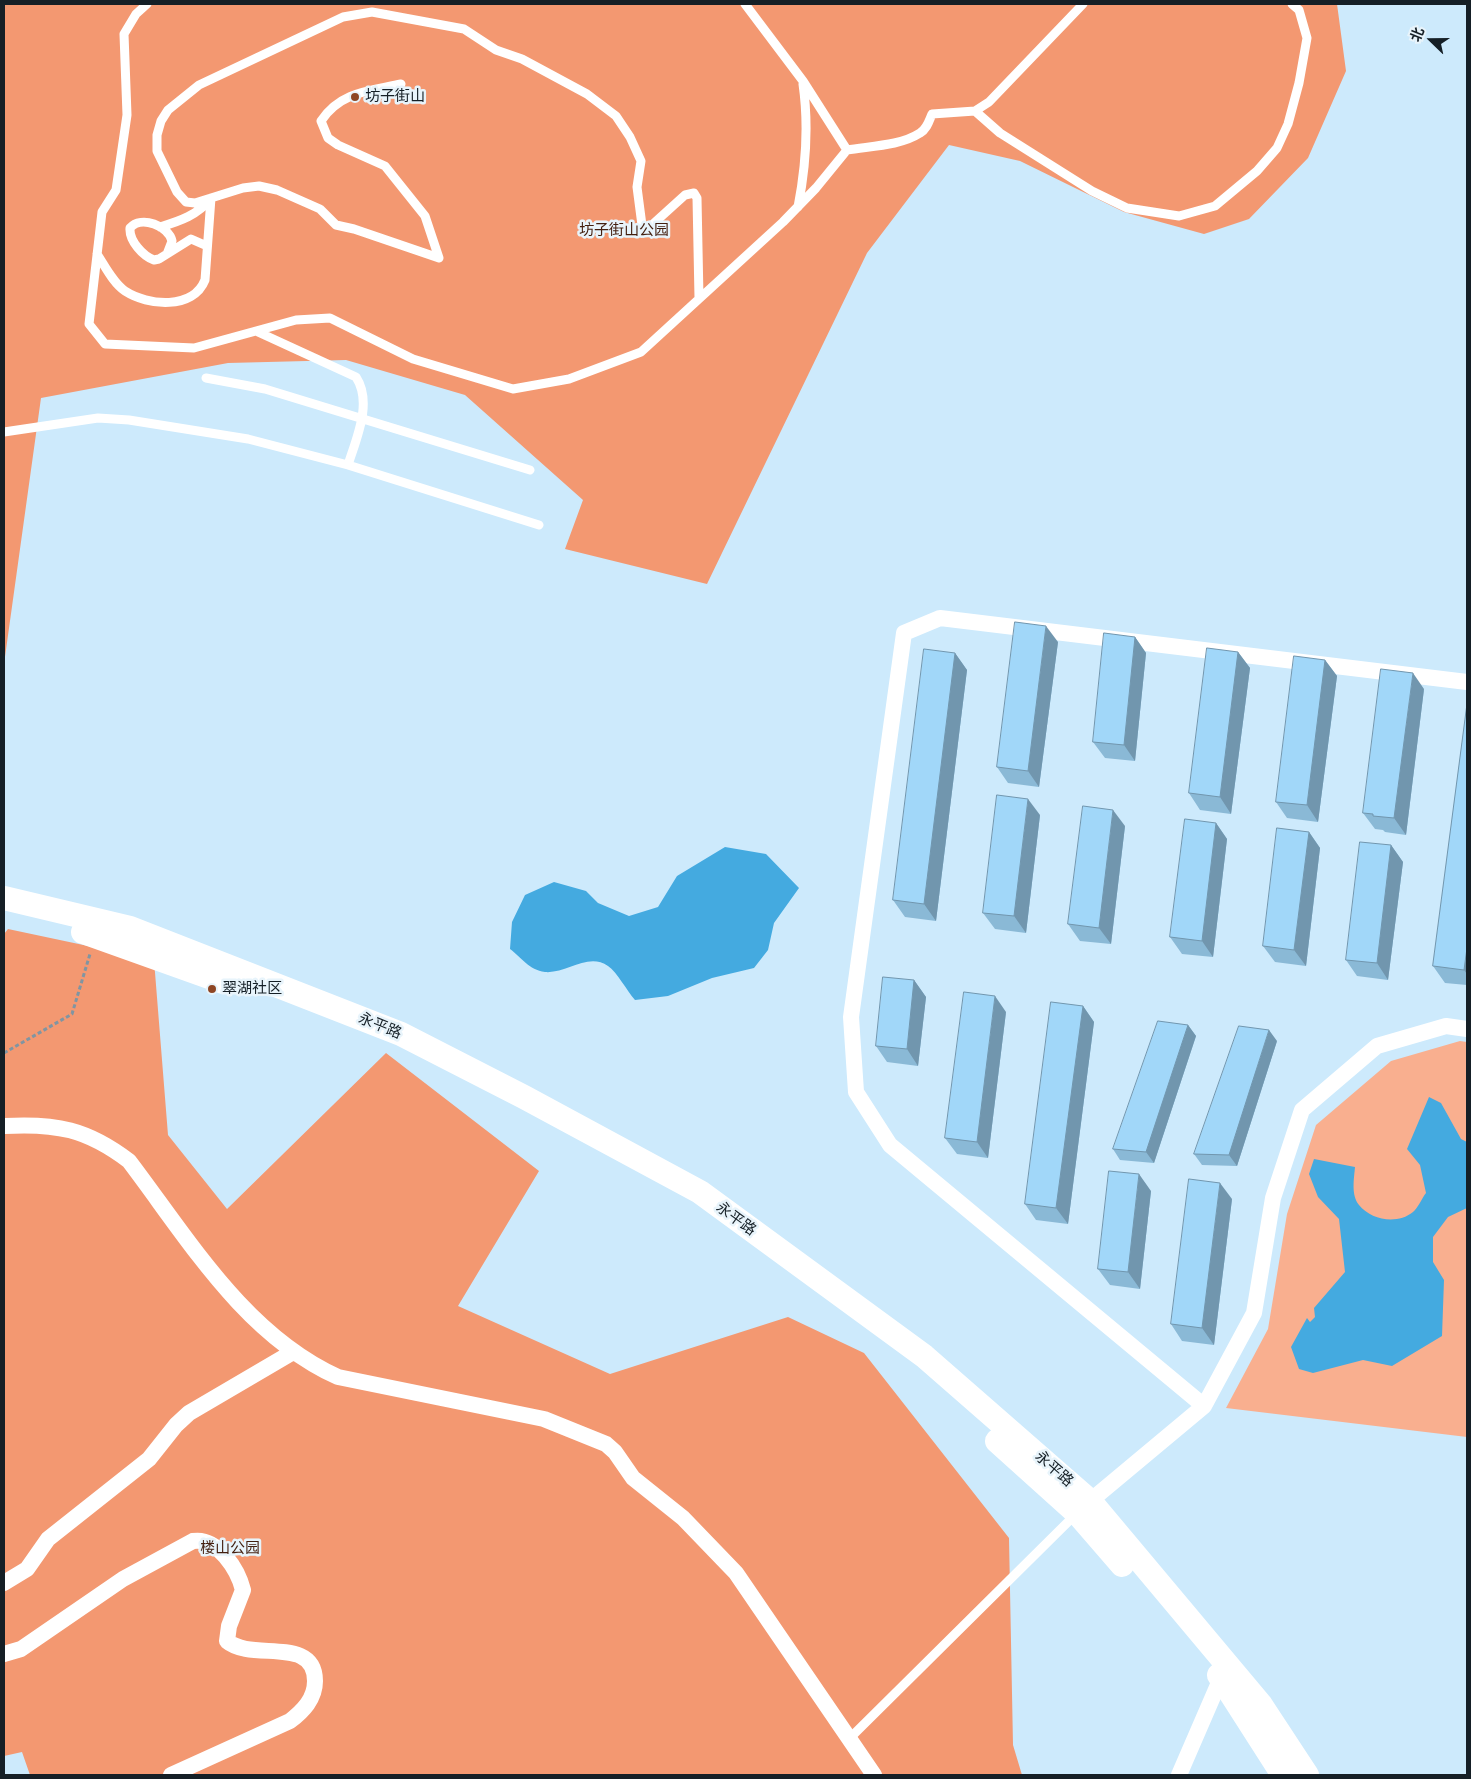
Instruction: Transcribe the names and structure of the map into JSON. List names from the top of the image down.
{
  "streets": {
    "main road": ["永平路"]
  },
  "parks": ["坊子街山公园", "楼山公园"],
  "places": ["坊子街山", "翠湖社区"],
  "north": "left"
}
